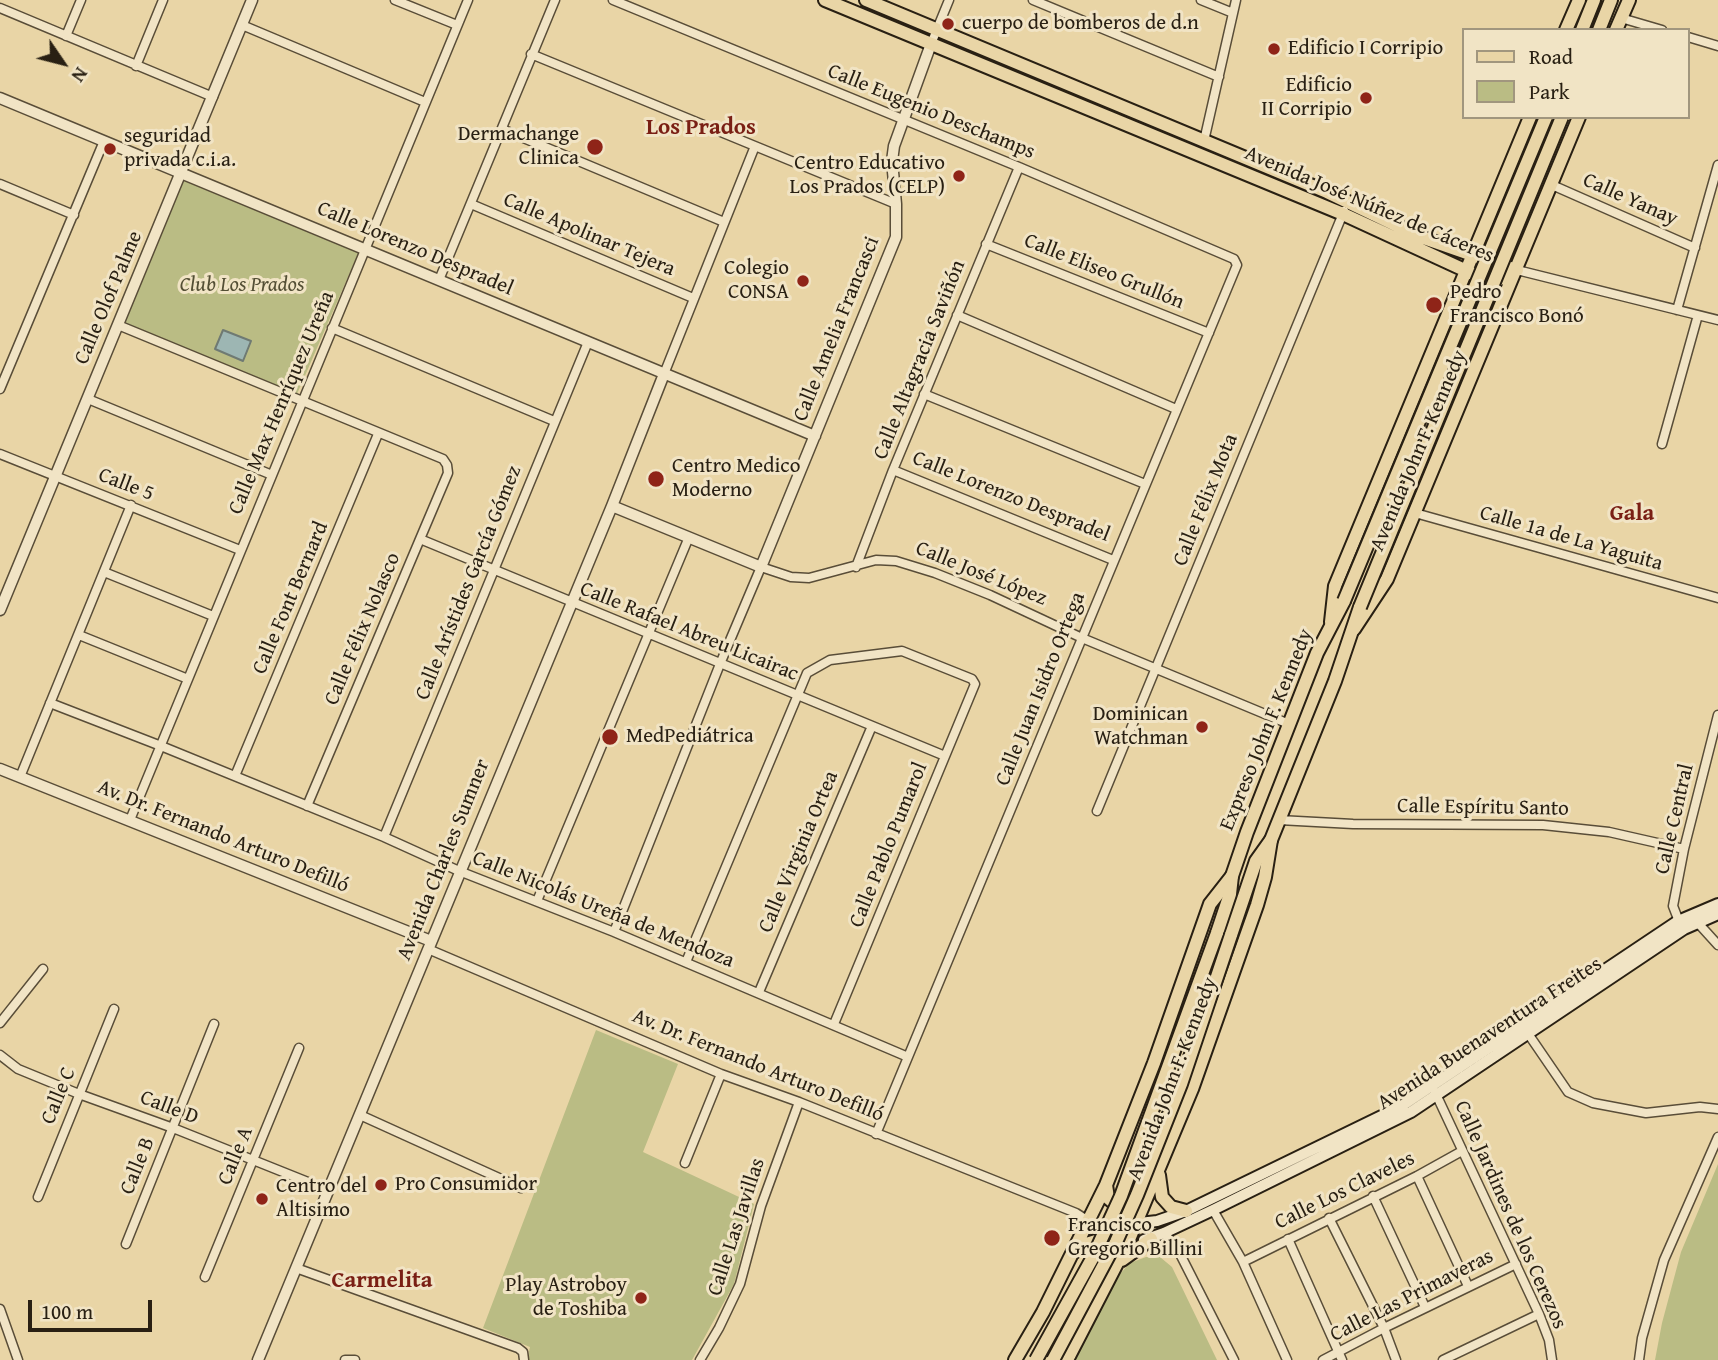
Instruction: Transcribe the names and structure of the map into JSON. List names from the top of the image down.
{
  "streets": {
    "main road": [
      "Avenida José Núñez de Cáceres",
      "Avenida John F. Kennedy",
      "Expreso John F. Kennedy",
      "Avenida Buenaventura Freites"
    ],
    "street": [
      "Calle Eugenio Deschamps",
      "Calle Yanay",
      "Calle Apolinar Tejera",
      "Calle Lorenzo Despradel",
      "Calle Eliseo Grullón",
      "Calle Olof Palme",
      "Calle Amelia Francasci",
      "Calle Altagracia Saviñón",
      "Calle Max Henríquez Ureña",
      "Calle 5",
      "Calle Félix Mota",
      "Calle 1a de La Yaguita",
      "Calle José López",
      "Calle Arístides García Gómez",
      "Calle Font Bernard",
      "Calle Félix Nolasco",
      "Calle Rafael Abreu Licairac",
      "Calle Juan Isidro Ortega",
      "Calle Espíritu Santo",
      "Calle Central",
      "Av. Dr. Fernando Arturo Defilló",
      "Calle Pablo Pumarol",
      "Calle Virginia Ortea",
      "Avenida Charles Sumner",
      "Calle Nicolás Ureña de Mendoza",
      "Calle C",
      "Calle D",
      "Calle A",
      "Calle B",
      "Calle Los Claveles",
      "Calle Jardines de los Cerezos",
      "Calle Las Javillas",
      "Calle Las Primaveras"
    ]
  },
  "crossings": [
    ["Calle Eugenio Deschamps", "Calle Amelia Francasci"],
    ["Calle Eugenio Deschamps", "Calle Altagracia Saviñón"],
    ["Calle Eugenio Deschamps", "Calle Juan Isidro Ortega"],
    ["Calle Yanay", "Avenida John F. Kennedy"],
    ["Avenida José Núñez de Cáceres", "Calle Amelia Francasci"],
    ["Avenida José Núñez de Cáceres", "Avenida John F. Kennedy"],
    ["Avenida José Núñez de Cáceres", "Calle Félix Mota"],
    ["Calle Lorenzo Despradel", "Calle Olof Palme"],
    ["Calle Lorenzo Despradel", "Calle Amelia Francasci"],
    ["Calle Lorenzo Despradel", "Calle Altagracia Saviñón"],
    ["Calle Lorenzo Despradel", "Calle Max Henríquez Ureña"],
    ["Calle Lorenzo Despradel", "Calle Arístides García Gómez"],
    ["Calle Lorenzo Despradel", "Calle Juan Isidro Ortega"],
    ["Calle Lorenzo Despradel", "Avenida Charles Sumner"],
    ["Calle Eliseo Grullón", "Calle Altagracia Saviñón"],
    ["Calle Eliseo Grullón", "Calle Juan Isidro Ortega"],
    ["Calle Olof Palme", "Calle 5"],
    ["Calle Amelia Francasci", "Calle José López"],
    ["Calle Amelia Francasci", "Calle Rafael Abreu Licairac"],
    ["Calle Amelia Francasci", "Calle Nicolás Ureña de Mendoza"],
    ["Calle Altagracia Saviñón", "Calle José López"],
    ["Calle Max Henríquez Ureña", "Calle 5"],
    ["Calle Max Henríquez Ureña", "Av. Dr. Fernando Arturo Defilló"],
    ["Calle Max Henríquez Ureña", "Calle Nicolás Ureña de Mendoza"],
    ["Avenida John F. Kennedy", "Calle 1a de La Yaguita"],
    ["Avenida John F. Kennedy", "Expreso John F. Kennedy"],
    ["Avenida John F. Kennedy", "Av. Dr. Fernando Arturo Defilló"],
    ["Avenida John F. Kennedy", "Avenida Buenaventura Freites"],
    ["Calle Félix Mota", "Calle José López"],
    ["Calle José López", "Calle Juan Isidro Ortega"],
    ["Calle José López", "Expreso John F. Kennedy"],
    ["Calle José López", "Avenida Charles Sumner"],
    ["Calle Arístides García Gómez", "Calle Rafael Abreu Licairac"],
    ["Calle Arístides García Gómez", "Calle Nicolás Ureña de Mendoza"],
    ["Calle Font Bernard", "Calle Félix Nolasco"],
    ["Calle Font Bernard", "Calle Nicolás Ureña de Mendoza"],
    ["Calle Félix Nolasco", "Calle Rafael Abreu Licairac"],
    ["Calle Félix Nolasco", "Calle Nicolás Ureña de Mendoza"],
    ["Calle Rafael Abreu Licairac", "Calle Pablo Pumarol"],
    ["Calle Rafael Abreu Licairac", "Calle Virginia Ortea"],
    ["Calle Rafael Abreu Licairac", "Avenida Charles Sumner"],
    ["Calle Juan Isidro Ortega", "Av. Dr. Fernando Arturo Defilló"],
    ["Calle Juan Isidro Ortega", "Calle Nicolás Ureña de Mendoza"],
    ["Expreso John F. Kennedy", "Calle Espíritu Santo"],
    ["Calle Espíritu Santo", "Calle Central"],
    ["Calle Central", "Avenida Buenaventura Freites"],
    ["Av. Dr. Fernando Arturo Defilló", "Avenida Charles Sumner"],
    ["Av. Dr. Fernando Arturo Defilló", "Avenida Buenaventura Freites"],
    ["Av. Dr. Fernando Arturo Defilló", "Calle Las Javillas"],
    ["Calle Pablo Pumarol", "Calle Nicolás Ureña de Mendoza"],
    ["Calle Virginia Ortea", "Calle Nicolás Ureña de Mendoza"],
    ["Avenida Charles Sumner", "Calle Nicolás Ureña de Mendoza"],
    ["Avenida Charles Sumner", "Calle D"],
    ["Avenida Buenaventura Freites", "Calle Jardines de los Cerezos"],
    ["Calle C", "Calle D"],
    ["Calle D", "Calle A"],
    ["Calle D", "Calle B"],
    ["Calle Los Claveles", "Calle Jardines de los Cerezos"],
    ["Calle Jardines de los Cerezos", "Calle Las Primaveras"]
  ],
  "districts": ["Los Prados", "Gala", "Carmelita"],
  "parks": ["Club Los Prados"],
  "places": [
    "cuerpo de bomberos de d.n",
    "Edificio I Corripio",
    "Edificio II Corripio",
    "Dermachange Clinica",
    "seguridad privada c.i.a.",
    "Centro Educativo Los Prados (CELP)",
    "Colegio CONSA",
    "Pedro Francisco Bonó",
    "Centro Medico Moderno",
    "Dominican Watchman",
    "MedPediátrica",
    "Pro Consumidor",
    "Centro del Altisimo",
    "Francisco Gregorio Billini",
    "Play Astroboy de Toshiba"
  ],
  "legend": ["Road", "Park"],
  "scale_bar": "100 m",
  "north": "bottom right"
}
